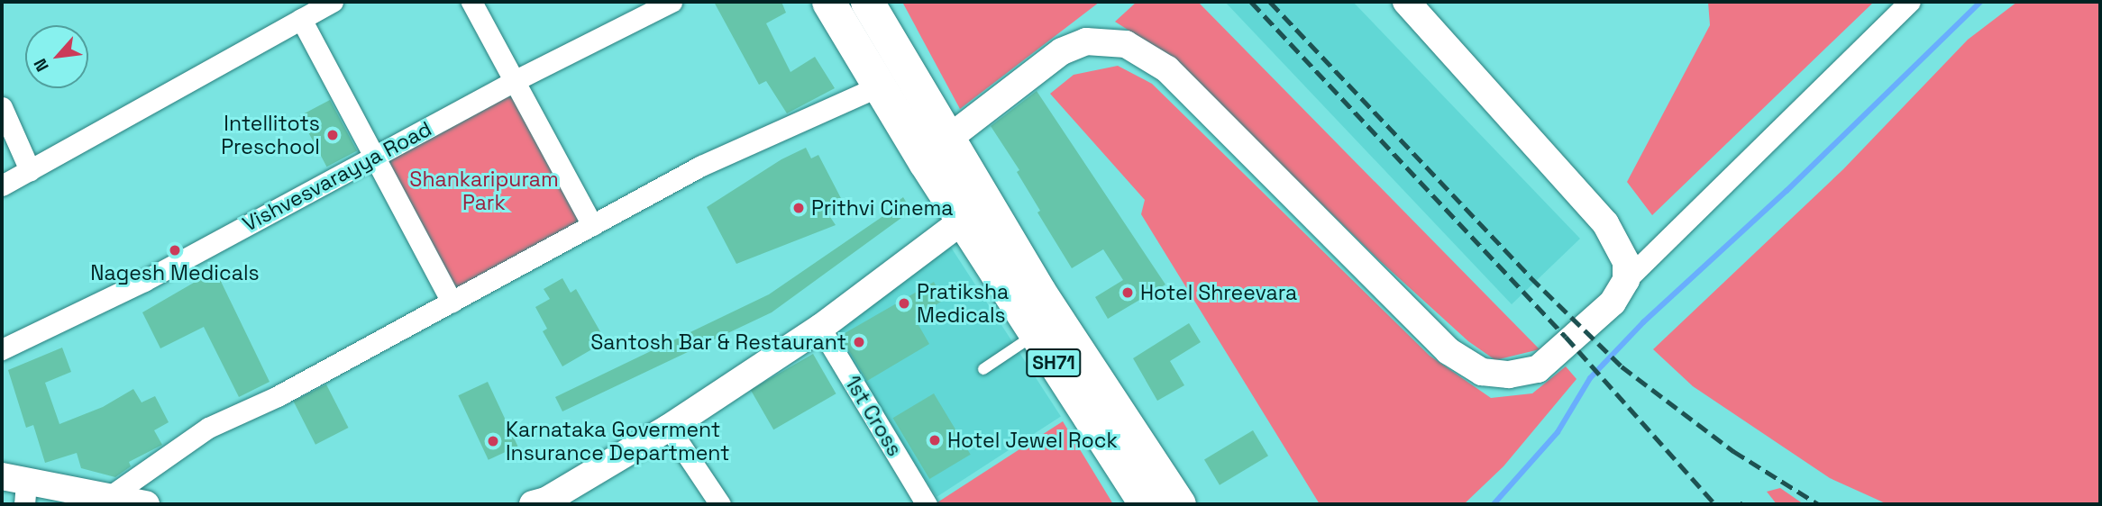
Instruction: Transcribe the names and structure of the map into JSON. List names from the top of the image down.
{
  "streets": {
    "main road": ["SH71"],
    "street": ["Vishvesvarayya Road", "1st Cross"]
  },
  "parks": ["Shankaripuram Park"],
  "places": [
    "Intellitots Preschool",
    "Prithvi Cinema",
    "Nagesh Medicals",
    "Hotel Shreevara",
    "Pratiksha Medicals",
    "Santosh Bar & Restaurant",
    "Hotel Jewel Rock",
    "Karnataka Goverment Insurance Department"
  ],
  "north": "bottom left"
}
